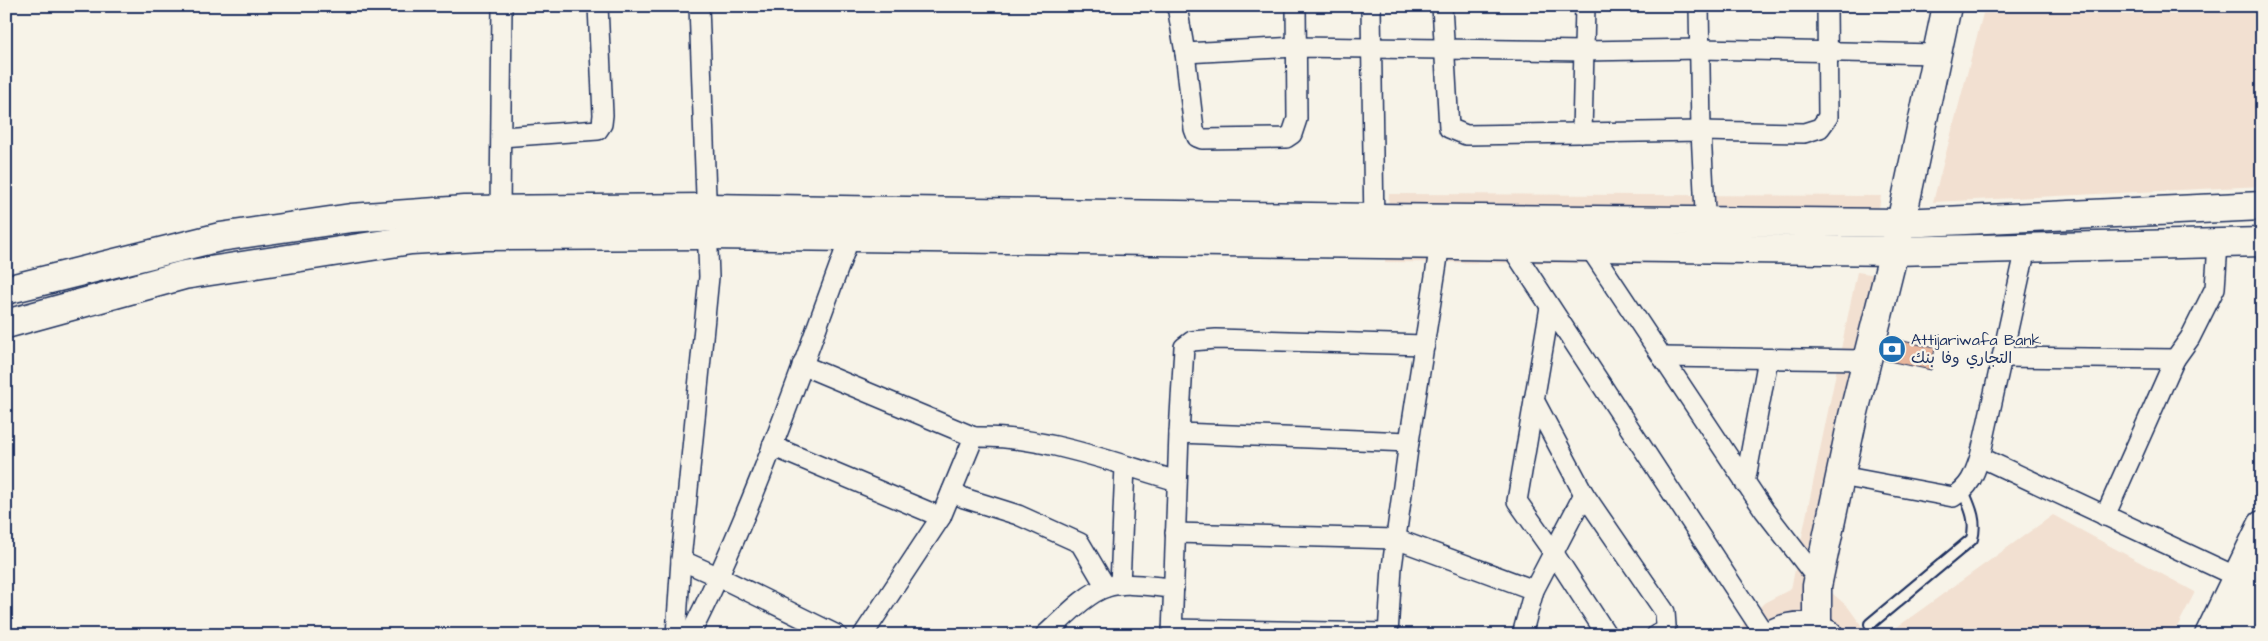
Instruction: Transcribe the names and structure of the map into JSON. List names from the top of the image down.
{
  "places": {
    "bank": ["Attijariwafa Bank التجاري وفا بنك"]
  }
}
